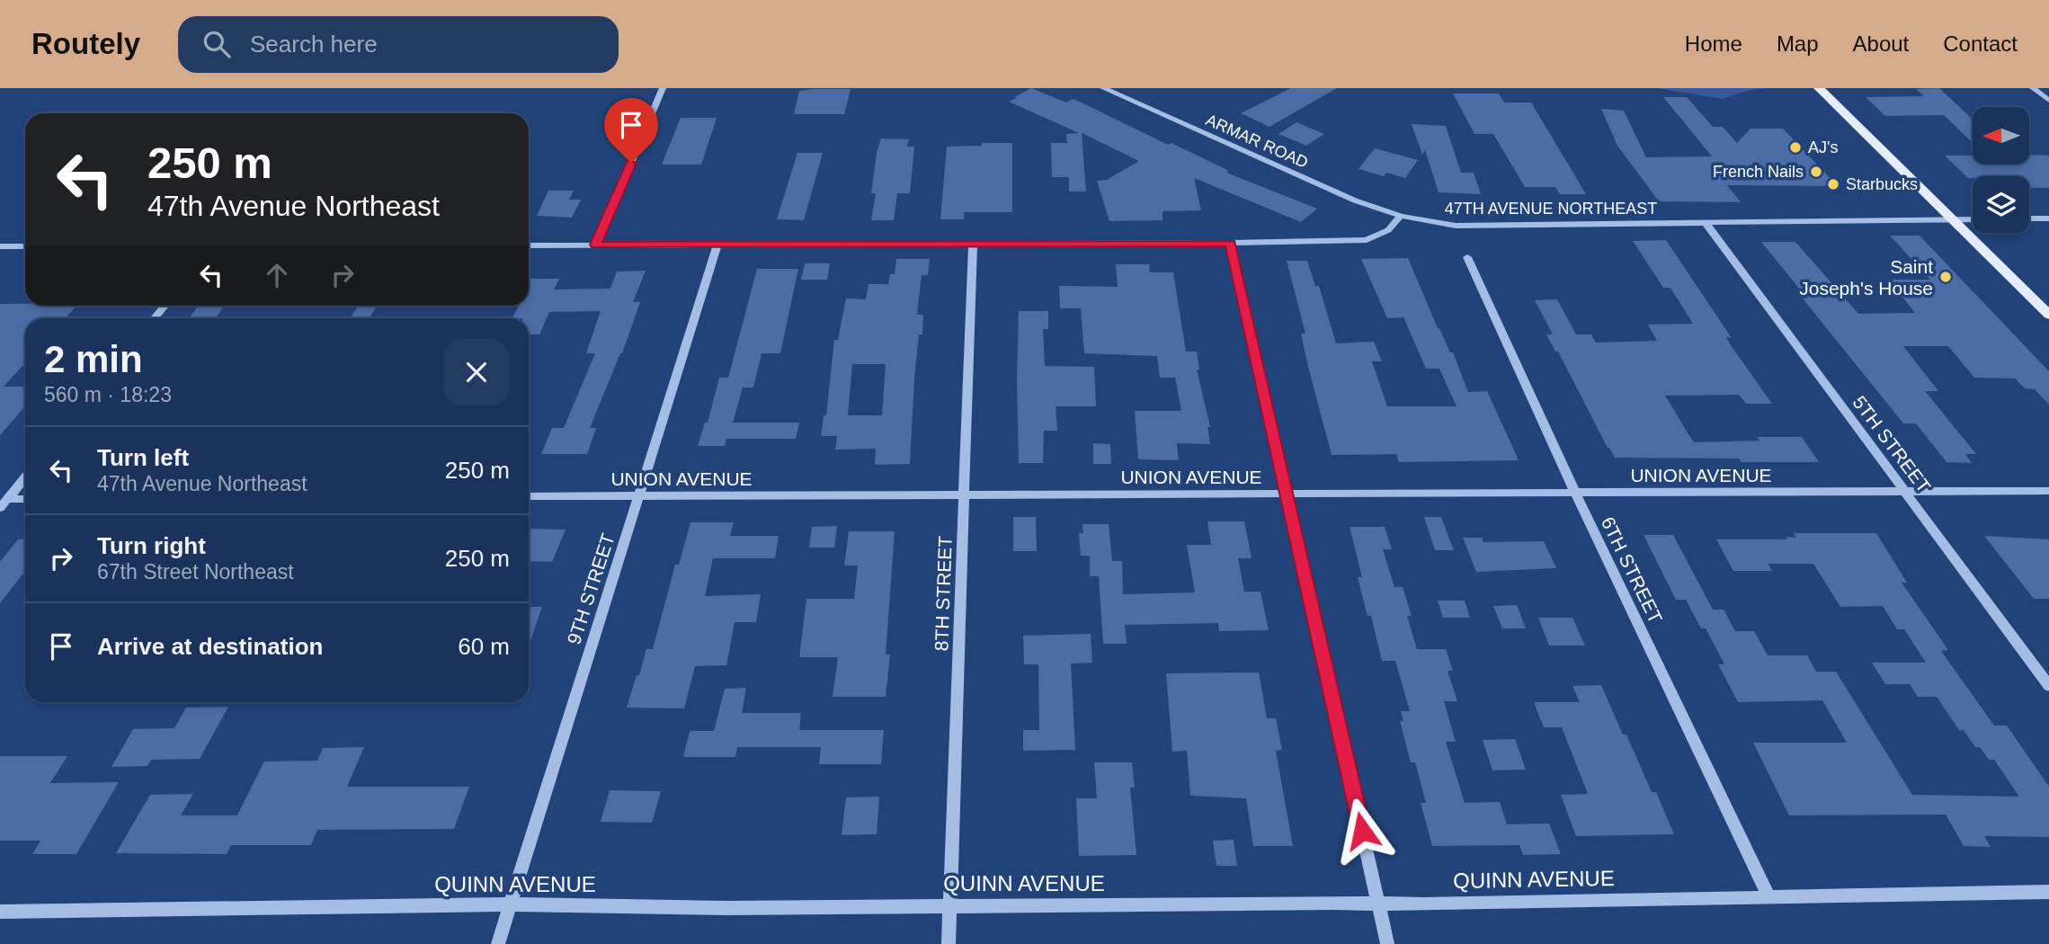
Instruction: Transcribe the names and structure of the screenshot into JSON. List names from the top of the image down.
{
  "streets": {
    "street": [
      "ARMAR ROAD",
      "47TH AVENUE NORTHEAST",
      "5TH STREET",
      "UNION AVENUE",
      "6TH STREET",
      "9TH STREET",
      "8TH STREET",
      "QUINN AVENUE"
    ]
  },
  "crossings": [
    ["ARMAR ROAD", "47TH AVENUE NORTHEAST"],
    ["47TH AVENUE NORTHEAST", "5TH STREET"],
    ["5TH STREET", "UNION AVENUE"],
    ["UNION AVENUE", "6TH STREET"],
    ["UNION AVENUE", "9TH STREET"],
    ["UNION AVENUE", "8TH STREET"],
    ["6TH STREET", "QUINN AVENUE"],
    ["9TH STREET", "QUINN AVENUE"],
    ["8TH STREET", "QUINN AVENUE"]
  ],
  "places": [
    "AJ's",
    "French Nails",
    "Starbucks",
    "Saint Joseph's House"
  ],
  "north": "left",
  "page": {
    "header": "Routely",
    "search": "Search here",
    "nav": [
      "Home",
      "Map",
      "About",
      "Contact"
    ],
    "turn": ["250 m", "47th Avenue Northeast"],
    "heading": ["2 min", "560 m · 18:23"],
    "list": [
      {
        "name": "Turn left",
        "note": "47th Avenue Northeast",
        "value": "250 m"
      },
      {
        "name": "Turn right",
        "note": "67th Street Northeast",
        "value": "250 m"
      },
      {
        "name": "Arrive at destination",
        "value": "60 m"
      }
    ]
  }
}
